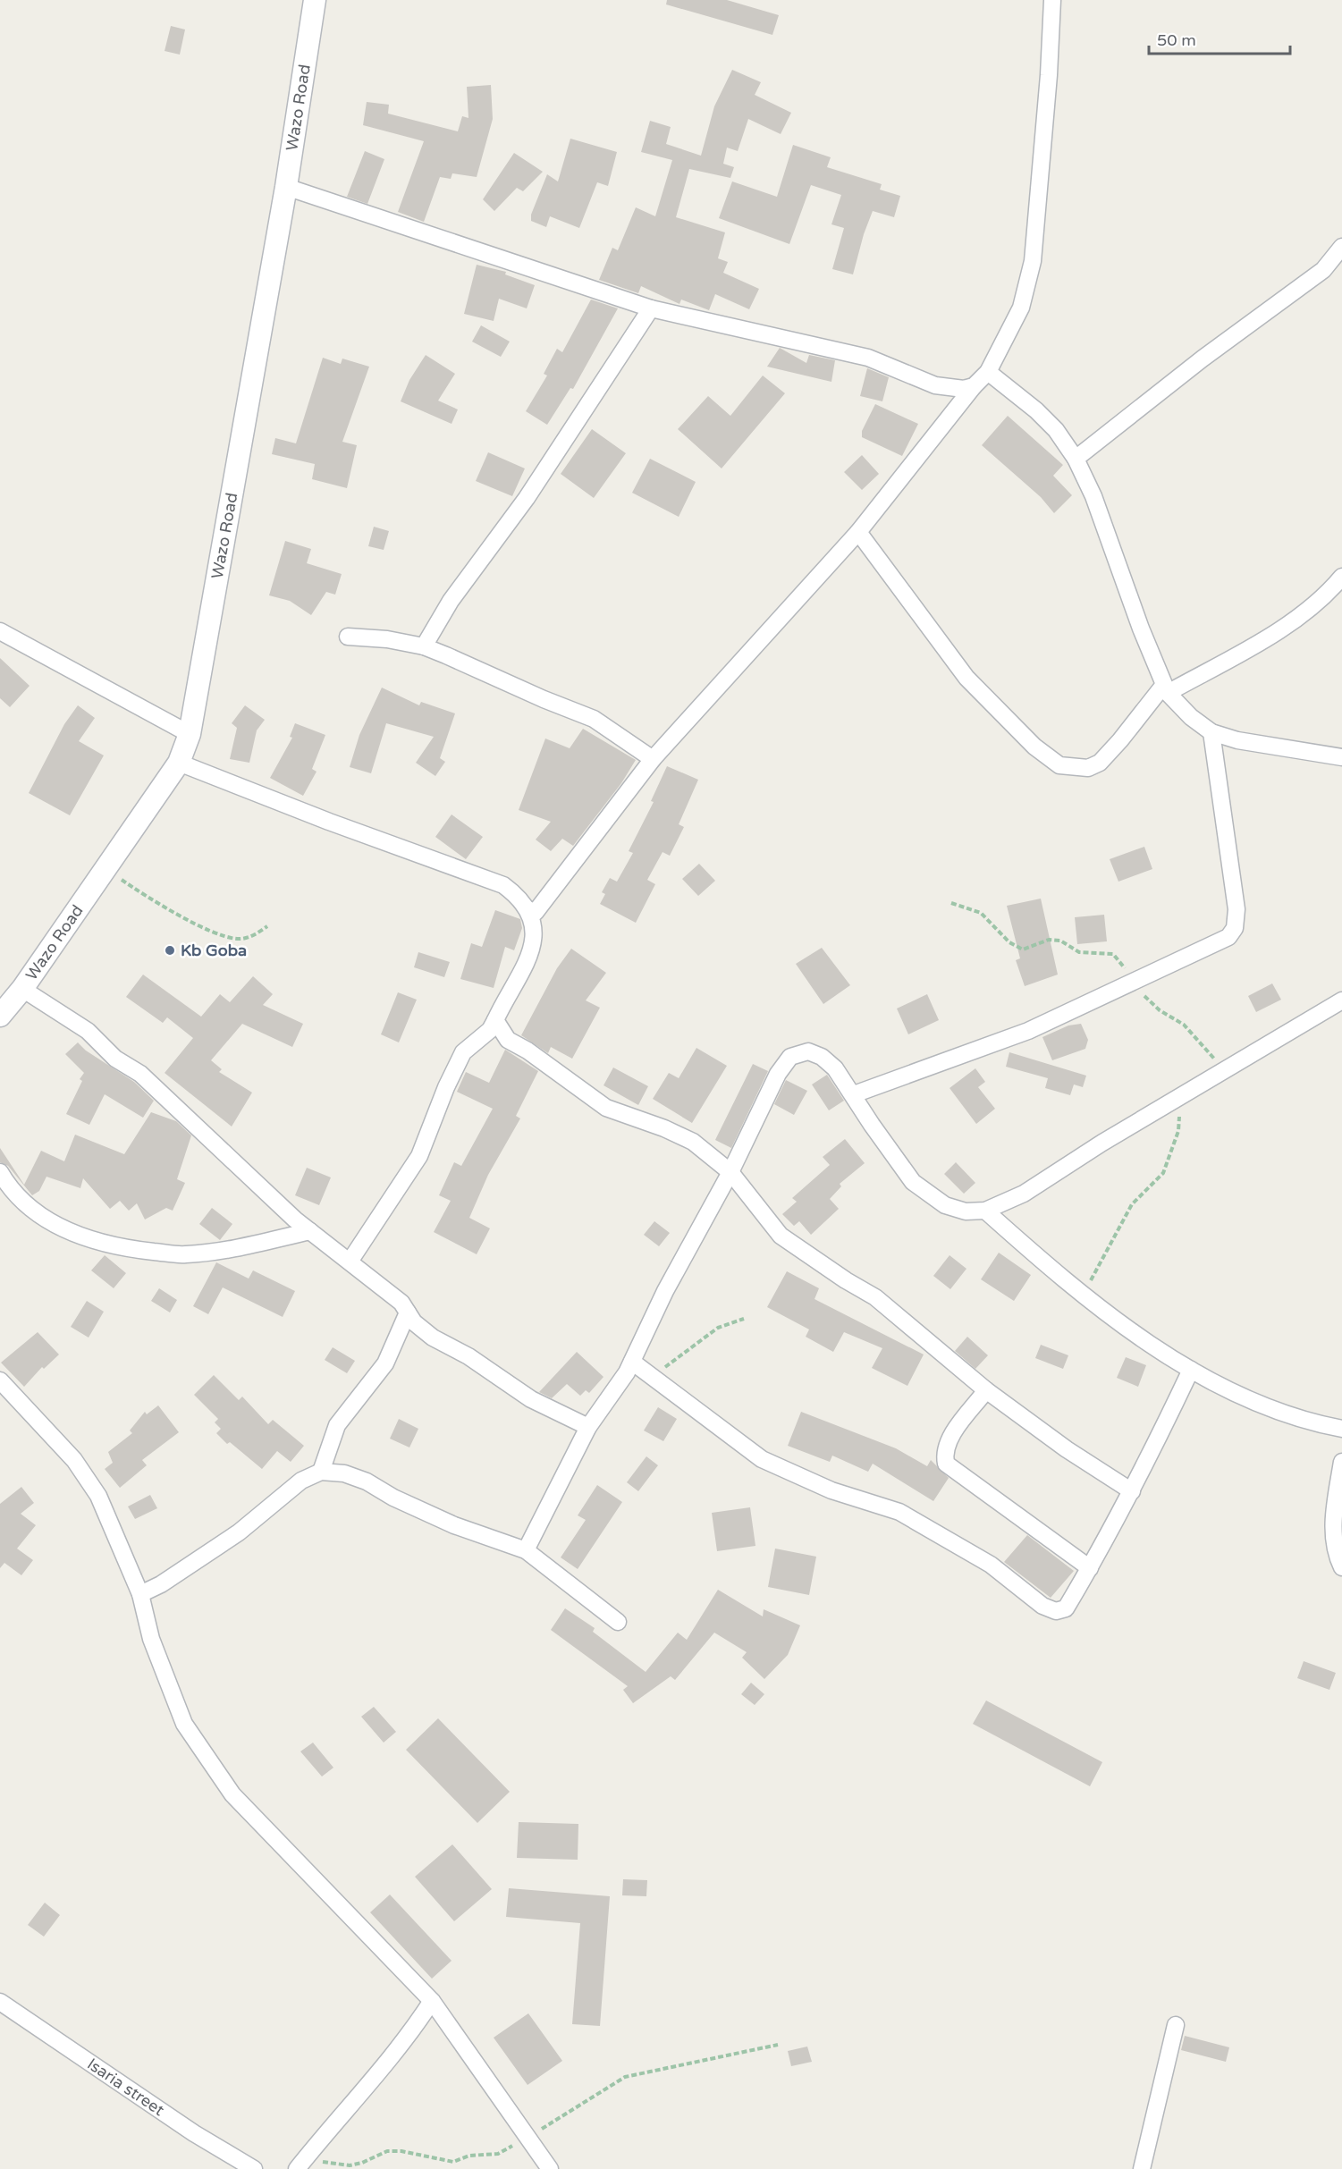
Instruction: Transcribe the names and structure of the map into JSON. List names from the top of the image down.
{
  "streets": {
    "main road": ["Wazo Road"],
    "street": ["Isaria street"]
  },
  "places": ["Kb Goba"],
  "scale_bar": "50 m"
}
